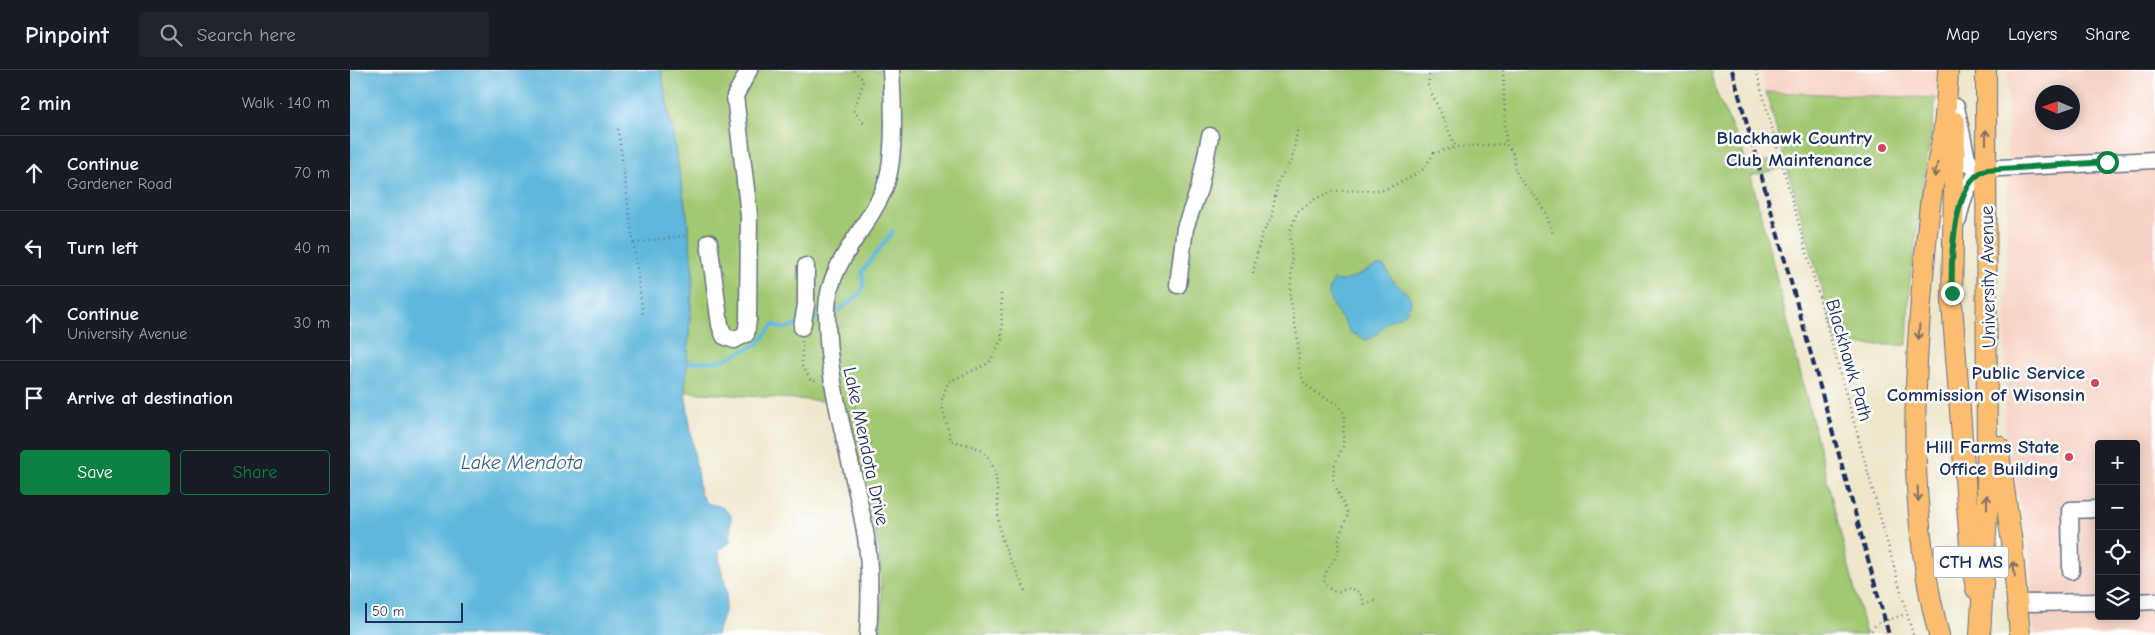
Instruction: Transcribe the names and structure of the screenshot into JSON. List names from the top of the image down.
{
  "streets": {
    "main road": ["University Avenue", "CTH MS"],
    "street": ["Lake Mendota Drive"],
    "path": ["Blackhawk Path"]
  },
  "water": ["Lake Mendota"],
  "places": ["Blackhawk Country Club Maintenance", "Public Service Commission of Wisonsin", "Hill Farms State Office Building"],
  "scale_bar": "50 m",
  "north": "left",
  "page": {
    "header": "Pinpoint",
    "search": "Search here",
    "nav": ["Map", "Layers", "Share"],
    "heading": ["2 min", "Walk · 140 m"],
    "list": [
      ["Continue", "Gardener Road", "70 m"],
      ["Turn left", "40 m"],
      ["Continue", "University Avenue", "30 m"],
      "Arrive at destination"
    ],
    "buttons": ["Save", "Share"],
    "map_buttons": ["+", "−"],
    "scale": "50 m"
  }
}
